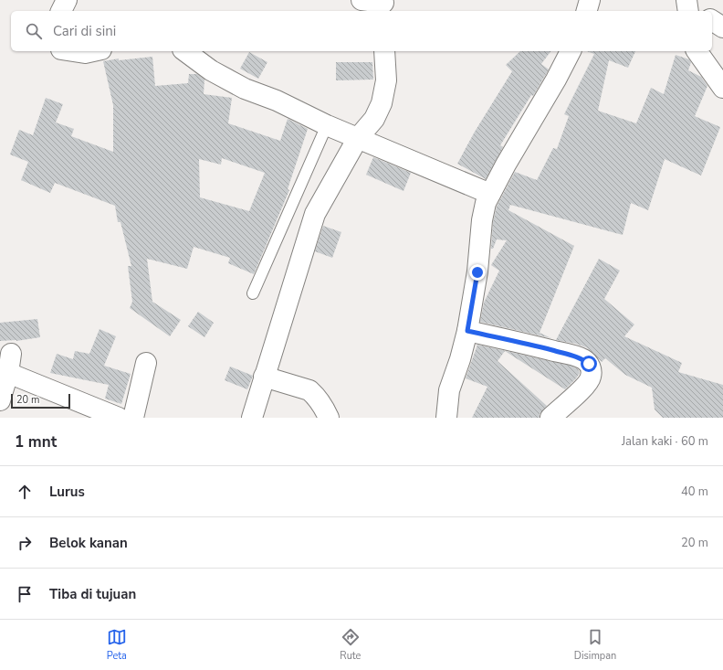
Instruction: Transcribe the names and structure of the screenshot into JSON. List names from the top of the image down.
{
  "scale_bar": "20 m",
  "page": {
    "search": "Cari di sini",
    "scale": "20 m",
    "heading": ["1 mnt", "Jalan kaki · 60 m"],
    "list": [
      ["Lurus", "40 m"],
      ["Belok kanan", "20 m"],
      "Tiba di tujuan"
    ],
    "nav": ["Peta", "Rute", "Disimpan"]
  }
}
